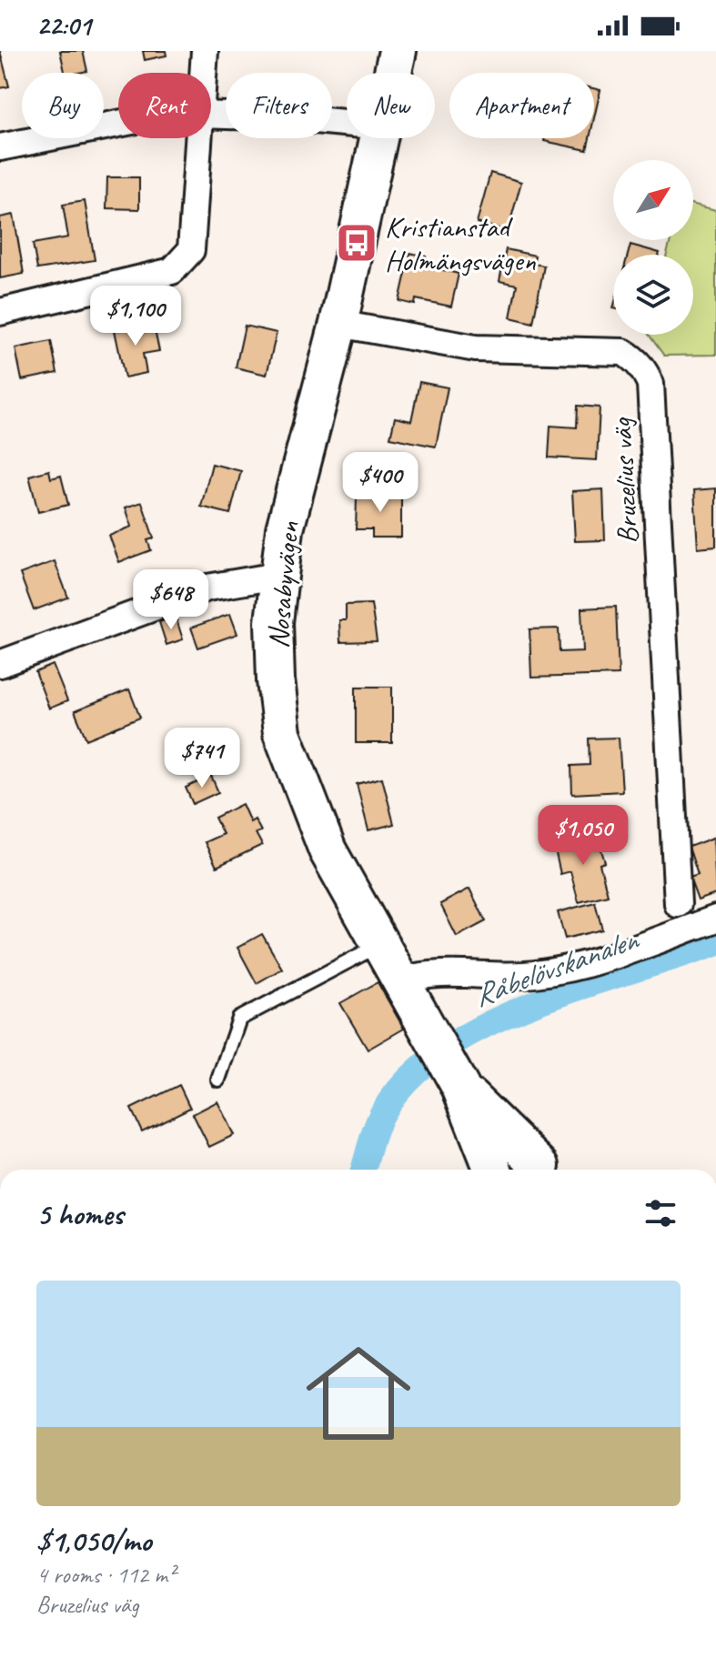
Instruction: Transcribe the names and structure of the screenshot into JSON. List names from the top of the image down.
{
  "streets": {
    "main road": ["Nosabyvägen"],
    "street": ["Bruzelius väg"]
  },
  "crossings": [
    ["Bruzelius väg", "Nosabyvägen"]
  ],
  "water": ["Råbelövskanalen"],
  "places": {
    "bus stop": ["Kristianstad Holmängsvägen"]
  },
  "north": "top right",
  "page": {
    "status": "22:01",
    "chip": [
      "Buy",
      "Rent",
      "Filters",
      "New",
      "Apartment"
    ],
    "price": [
      "$1,100",
      "$400",
      "$648",
      "$741",
      "$1,050"
    ],
    "heading": "5 homes",
    "list": [
      {
        "name": "$1,050/mo",
        "note": "4 rooms · 112 m² · Bruzelius väg"
      }
    ]
  }
}
